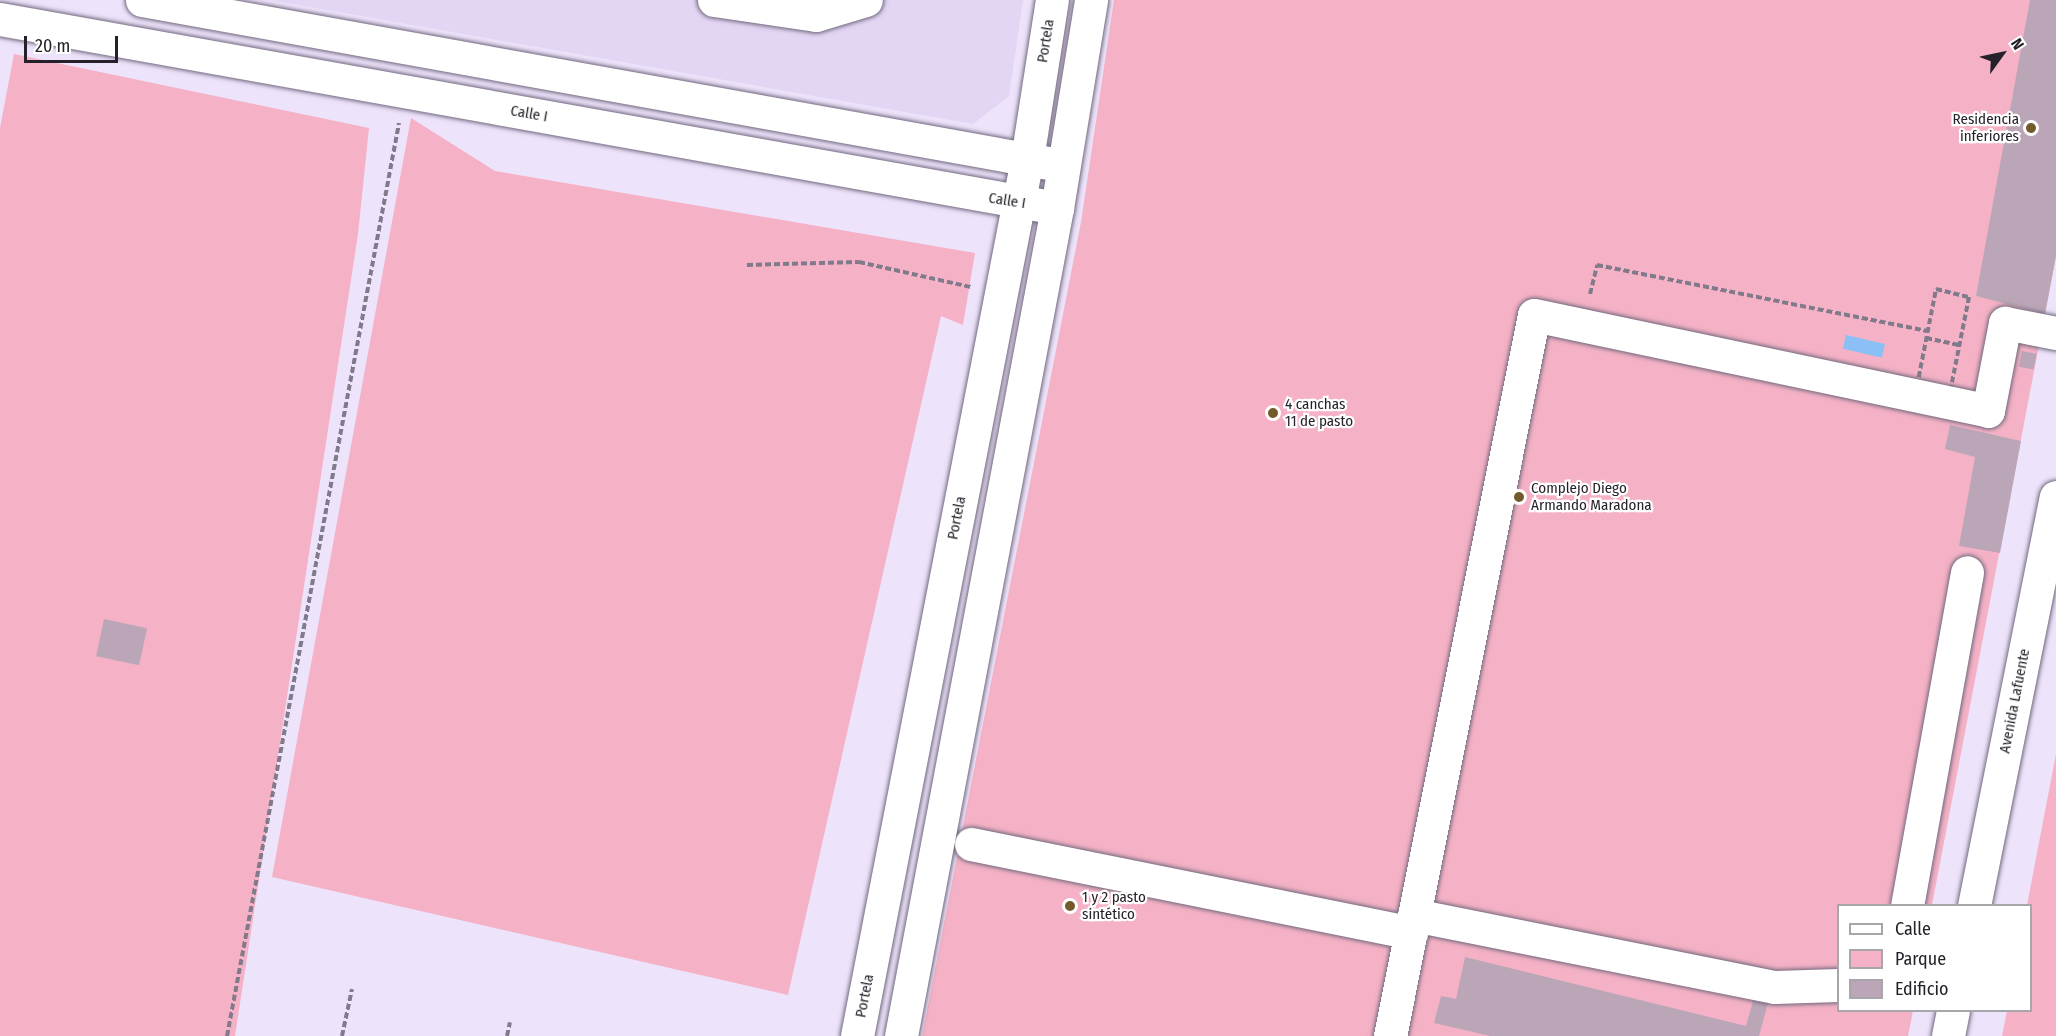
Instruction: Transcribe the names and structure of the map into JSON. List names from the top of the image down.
{
  "streets": {
    "street": ["Portela", "Calle I", "Avenida Lafuente"]
  },
  "crossings": [
    ["Portela", "Calle I"]
  ],
  "places": [
    "Residencia inferiores",
    "4 canchas 11 de pasto",
    "Complejo Diego Armando Maradona",
    "1 y 2 pasto sintético"
  ],
  "legend": ["Calle", "Parque", "Edificio"],
  "scale_bar": "20 m",
  "north": "top right"
}
